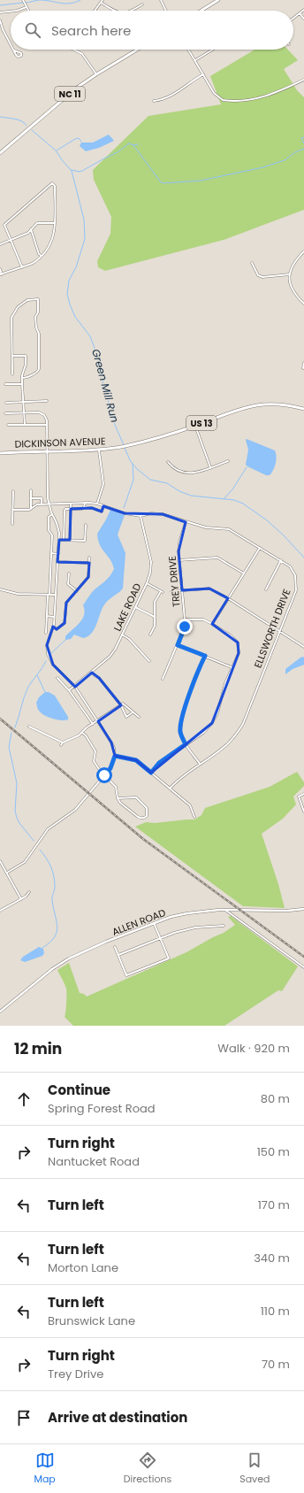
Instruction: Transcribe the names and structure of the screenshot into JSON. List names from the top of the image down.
{
  "streets": {
    "main road": [
      "NC 11",
      "US 13",
      "DICKINSON AVENUE",
      "ALLEN ROAD"
    ],
    "street": ["TREY DRIVE", "LAKE ROAD", "ELLSWORTH DRIVE"]
  },
  "crossings": [
    ["TREY DRIVE", "ELLSWORTH DRIVE"],
    ["LAKE ROAD", "ELLSWORTH DRIVE"]
  ],
  "water": ["Green Mill Run"],
  "page": {
    "search": "Search here",
    "heading": ["12 min", "Walk · 920 m"],
    "list": [
      ["Continue", "Spring Forest Road", "80 m"],
      ["Turn right", "Nantucket Road", "150 m"],
      ["Turn left", "170 m"],
      ["Turn left", "Morton Lane", "340 m"],
      ["Turn left", "Brunswick Lane", "110 m"],
      ["Turn right", "Trey Drive", "70 m"],
      "Arrive at destination"
    ],
    "nav": ["Map", "Directions", "Saved"]
  }
}
